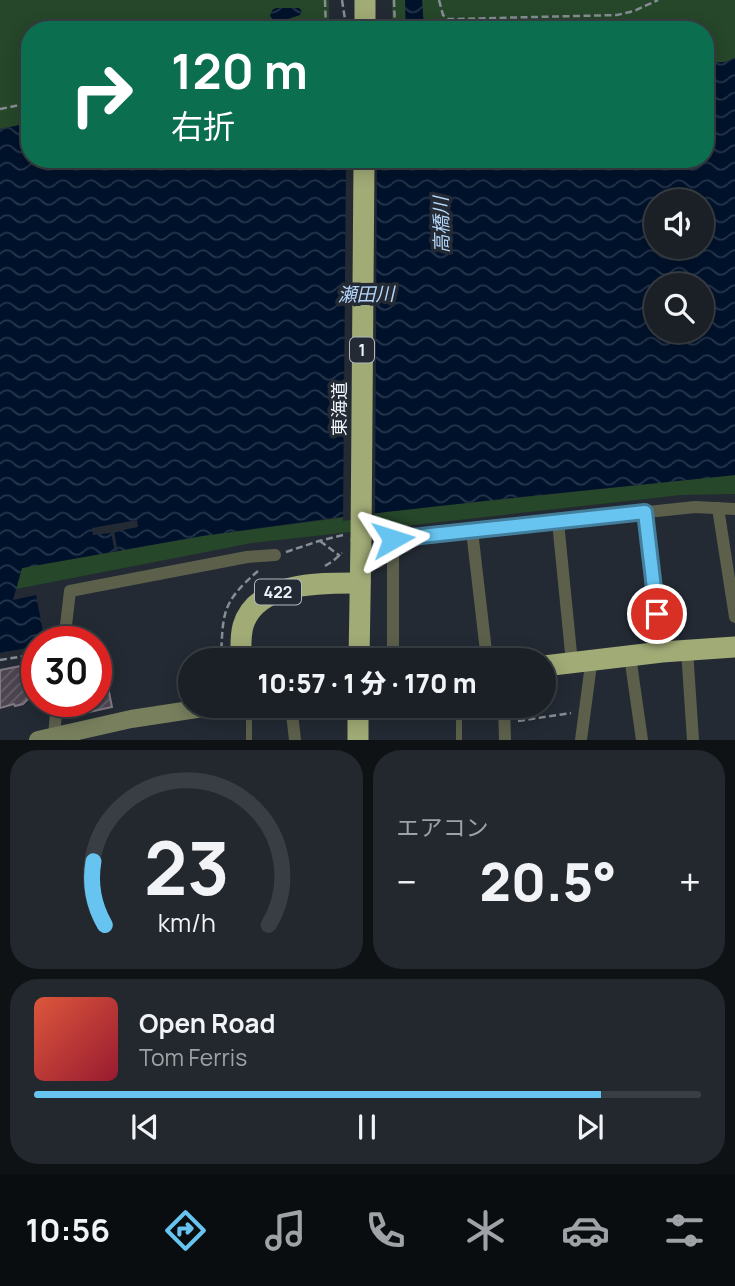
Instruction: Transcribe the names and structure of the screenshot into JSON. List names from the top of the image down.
{
  "streets": {
    "highway": ["1", "東海道", "422"]
  },
  "crossings": [
    ["東海道", "422"]
  ],
  "water": ["高橋川", "瀬田川"],
  "page": {
    "turn": ["120 m", "右折"],
    "limit": "30",
    "trip": "10:57 · 1 分 · 170 m",
    "tile": "エアコン",
    "heat": ["−", "20.5°", "+"],
    "song": ["Open Road", "Tom Ferris"],
    "tabs": "10:56",
    "gauge": ["23", "km/h"]
  }
}
